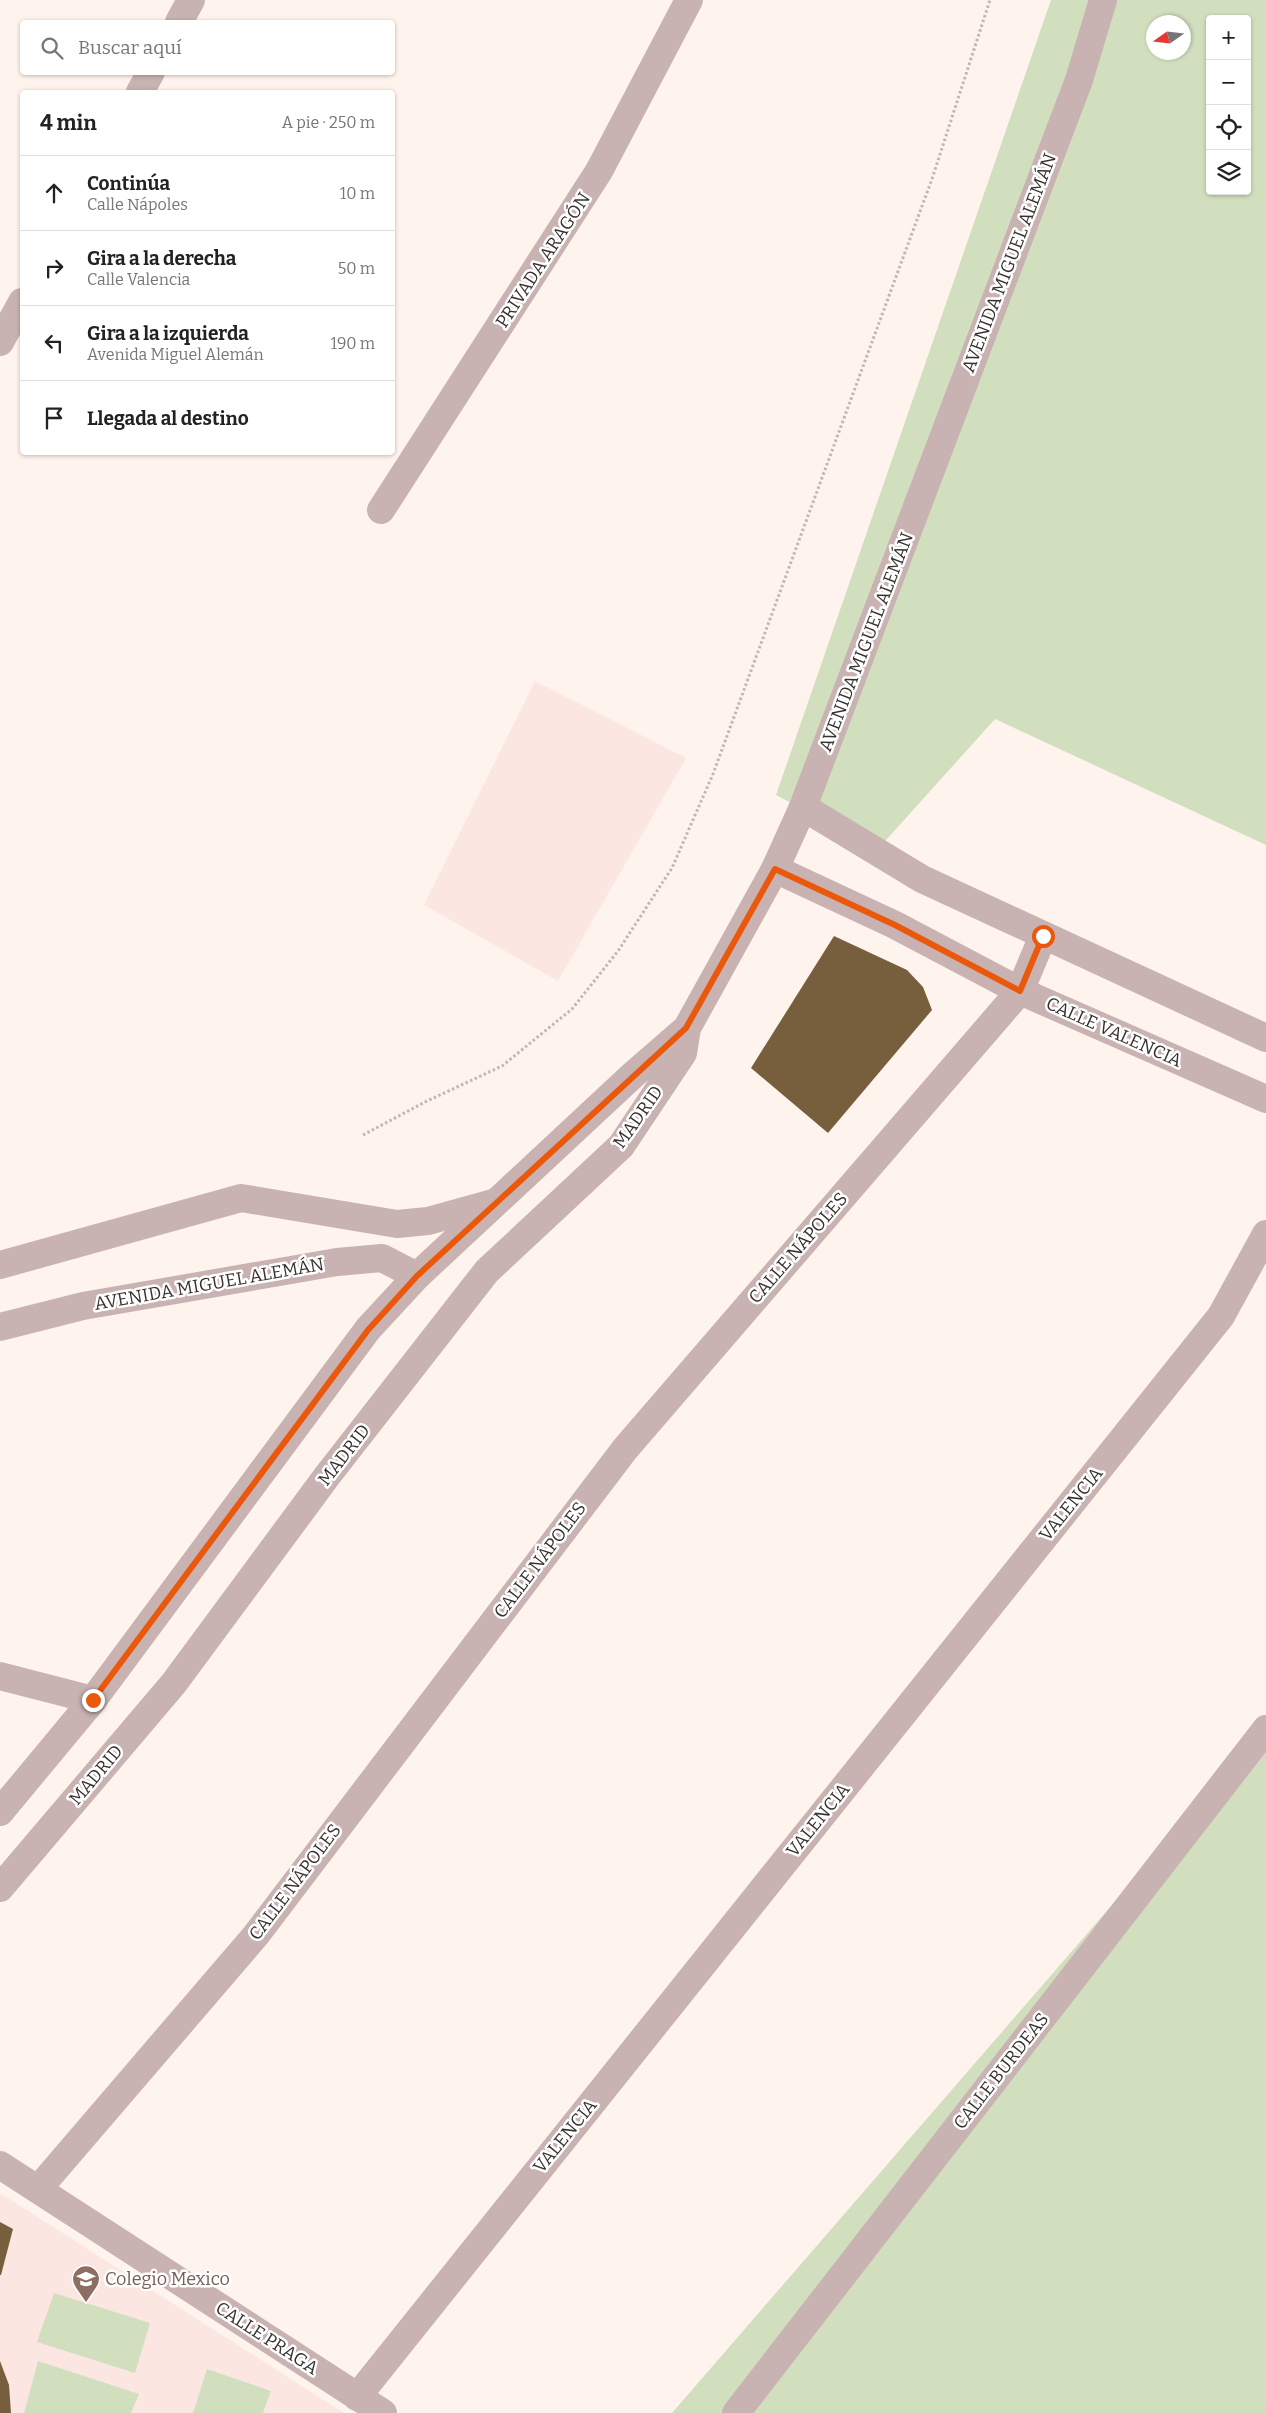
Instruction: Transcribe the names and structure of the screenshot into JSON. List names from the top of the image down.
{
  "streets": {
    "street": [
      "PRIVADA ARAGÓN",
      "AVENIDA MIGUEL ALEMÁN",
      "CALLE VALENCIA",
      "MADRID",
      "CALLE NÁPOLES",
      "VALENCIA",
      "CALLE BURDEAS",
      "CALLE PRAGA"
    ]
  },
  "crossings": [
    ["AVENIDA MIGUEL ALEMÁN", "CALLE VALENCIA"],
    ["AVENIDA MIGUEL ALEMÁN", "MADRID"],
    ["CALLE VALENCIA", "CALLE NÁPOLES"],
    ["CALLE NÁPOLES", "CALLE PRAGA"],
    ["VALENCIA", "CALLE PRAGA"]
  ],
  "places": {
    "school or university": ["Colegio Mexico"]
  },
  "north": "left",
  "page": {
    "map_buttons": ["+", "−"],
    "search": "Buscar aquí",
    "heading": ["4 min", "A pie · 250 m"],
    "list": [
      ["Continúa", "Calle Nápoles", "10 m"],
      ["Gira a la derecha", "Calle Valencia", "50 m"],
      ["Gira a la izquierda", "Avenida Miguel Alemán", "190 m"],
      "Llegada al destino"
    ]
  }
}
